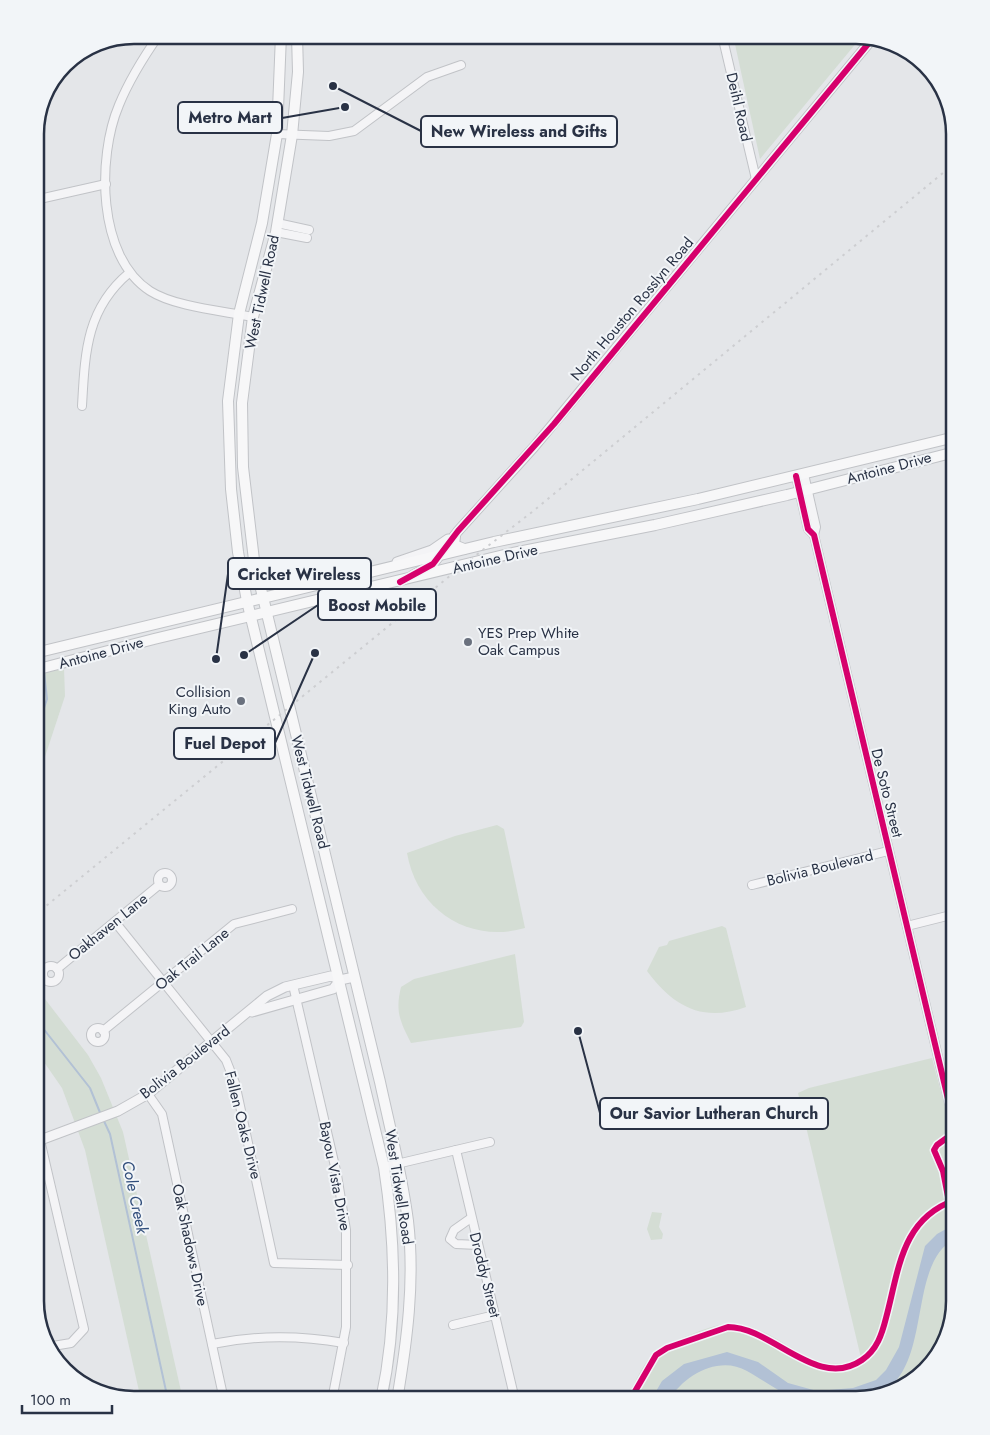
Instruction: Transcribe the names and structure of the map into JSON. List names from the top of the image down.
{
  "streets": {
    "main road": ["West Tidwell Road", "Antoine Drive"],
    "street": [
      "Deihl Road",
      "North Houston Rosslyn Road",
      "De Soto Street",
      "Bolivia Boulevard",
      "Oakhaven Lane",
      "Oak Trail Lane",
      "Fallen Oaks Drive",
      "Bayou Vista Drive",
      "Oak Shadows Drive",
      "Droddy Street"
    ]
  },
  "crossings": [
    ["Deihl Road", "North Houston Rosslyn Road"],
    ["West Tidwell Road", "Antoine Drive"],
    ["West Tidwell Road", "Bolivia Boulevard"],
    ["North Houston Rosslyn Road", "Antoine Drive"],
    ["Antoine Drive", "De Soto Street"],
    ["De Soto Street", "Bolivia Boulevard"],
    ["Bolivia Boulevard", "Fallen Oaks Drive"],
    ["Bolivia Boulevard", "Bayou Vista Drive"],
    ["Bolivia Boulevard", "Oak Shadows Drive"],
    ["Oakhaven Lane", "Fallen Oaks Drive"],
    ["Oak Trail Lane", "Fallen Oaks Drive"],
    ["Fallen Oaks Drive", "Bayou Vista Drive"]
  ],
  "water": ["Cole Creek"],
  "places": [
    "New Wireless and Gifts",
    "Metro Mart",
    "YES Prep White Oak Campus",
    "Fuel Depot",
    "Boost Mobile",
    "Cricket Wireless",
    "Collision King Auto",
    "Our Savior Lutheran Church"
  ],
  "scale_bar": "100 m"
}
